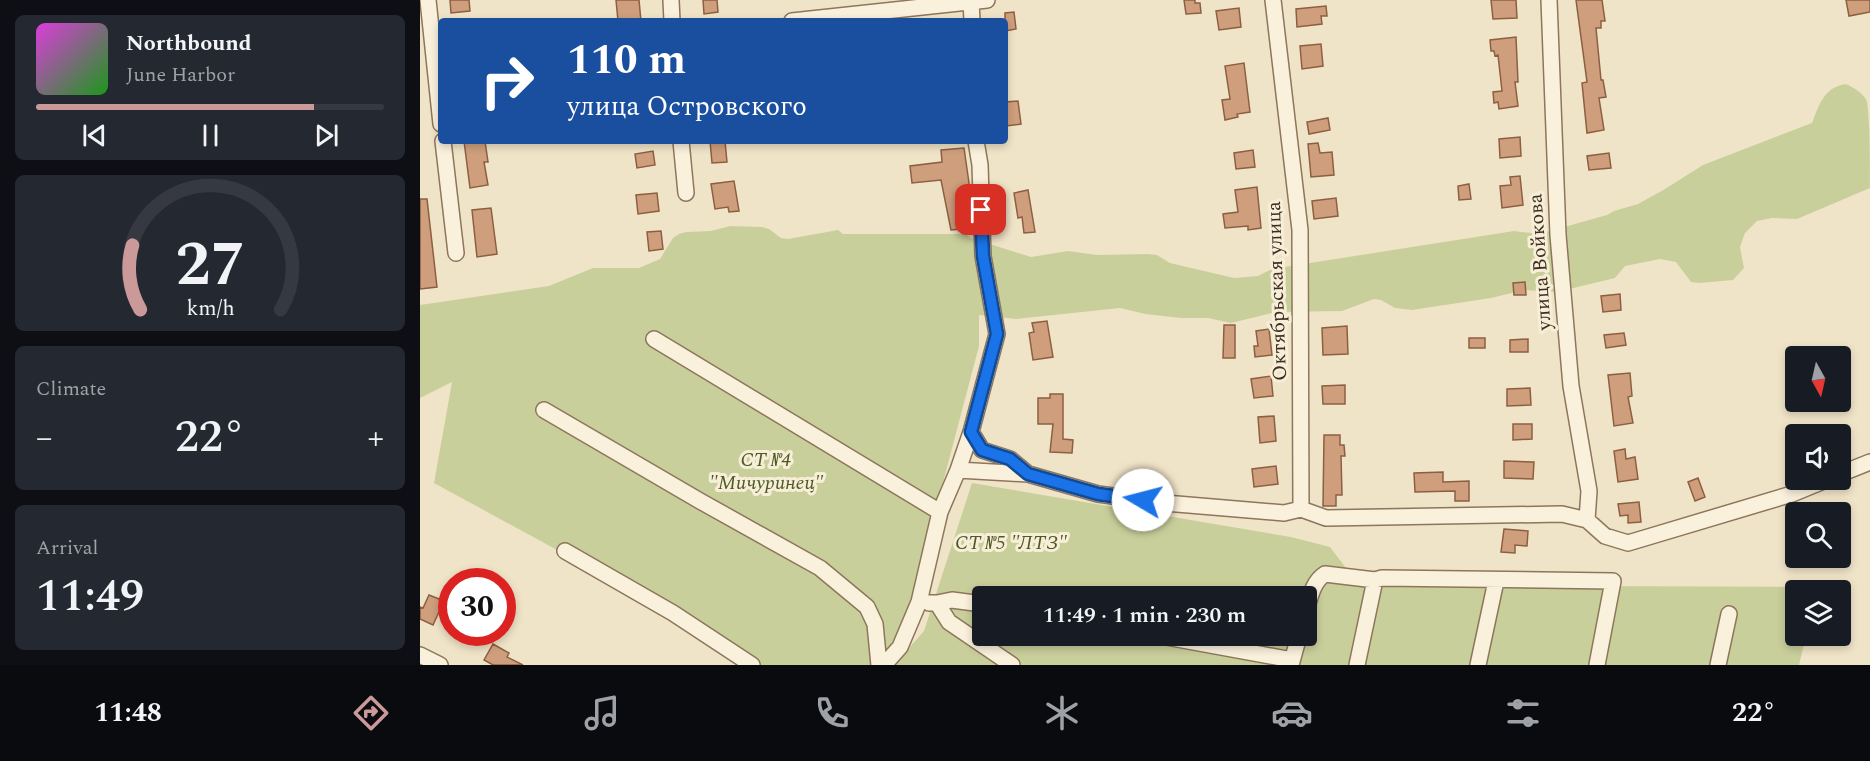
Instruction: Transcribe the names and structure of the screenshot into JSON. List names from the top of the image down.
{
  "streets": {
    "street": ["улица Войкова", "Октябрьская улица"]
  },
  "parks": ["СТ №4 \"Мичуринец\"", "СТ №5 \"ЛТЗ\""],
  "north": "bottom",
  "page": {
    "turn": ["110 m", "улица Островского"],
    "song": ["Northbound", "June Harbor"],
    "tile": [
      "Climate",
      ["Arrival", "11:49"]
    ],
    "heat": ["−", "22°", "+"],
    "limit": "30",
    "trip": "11:49 · 1 min · 230 m",
    "tabs": ["11:48", "22°"],
    "gauge": ["27", "km/h"]
  }
}
